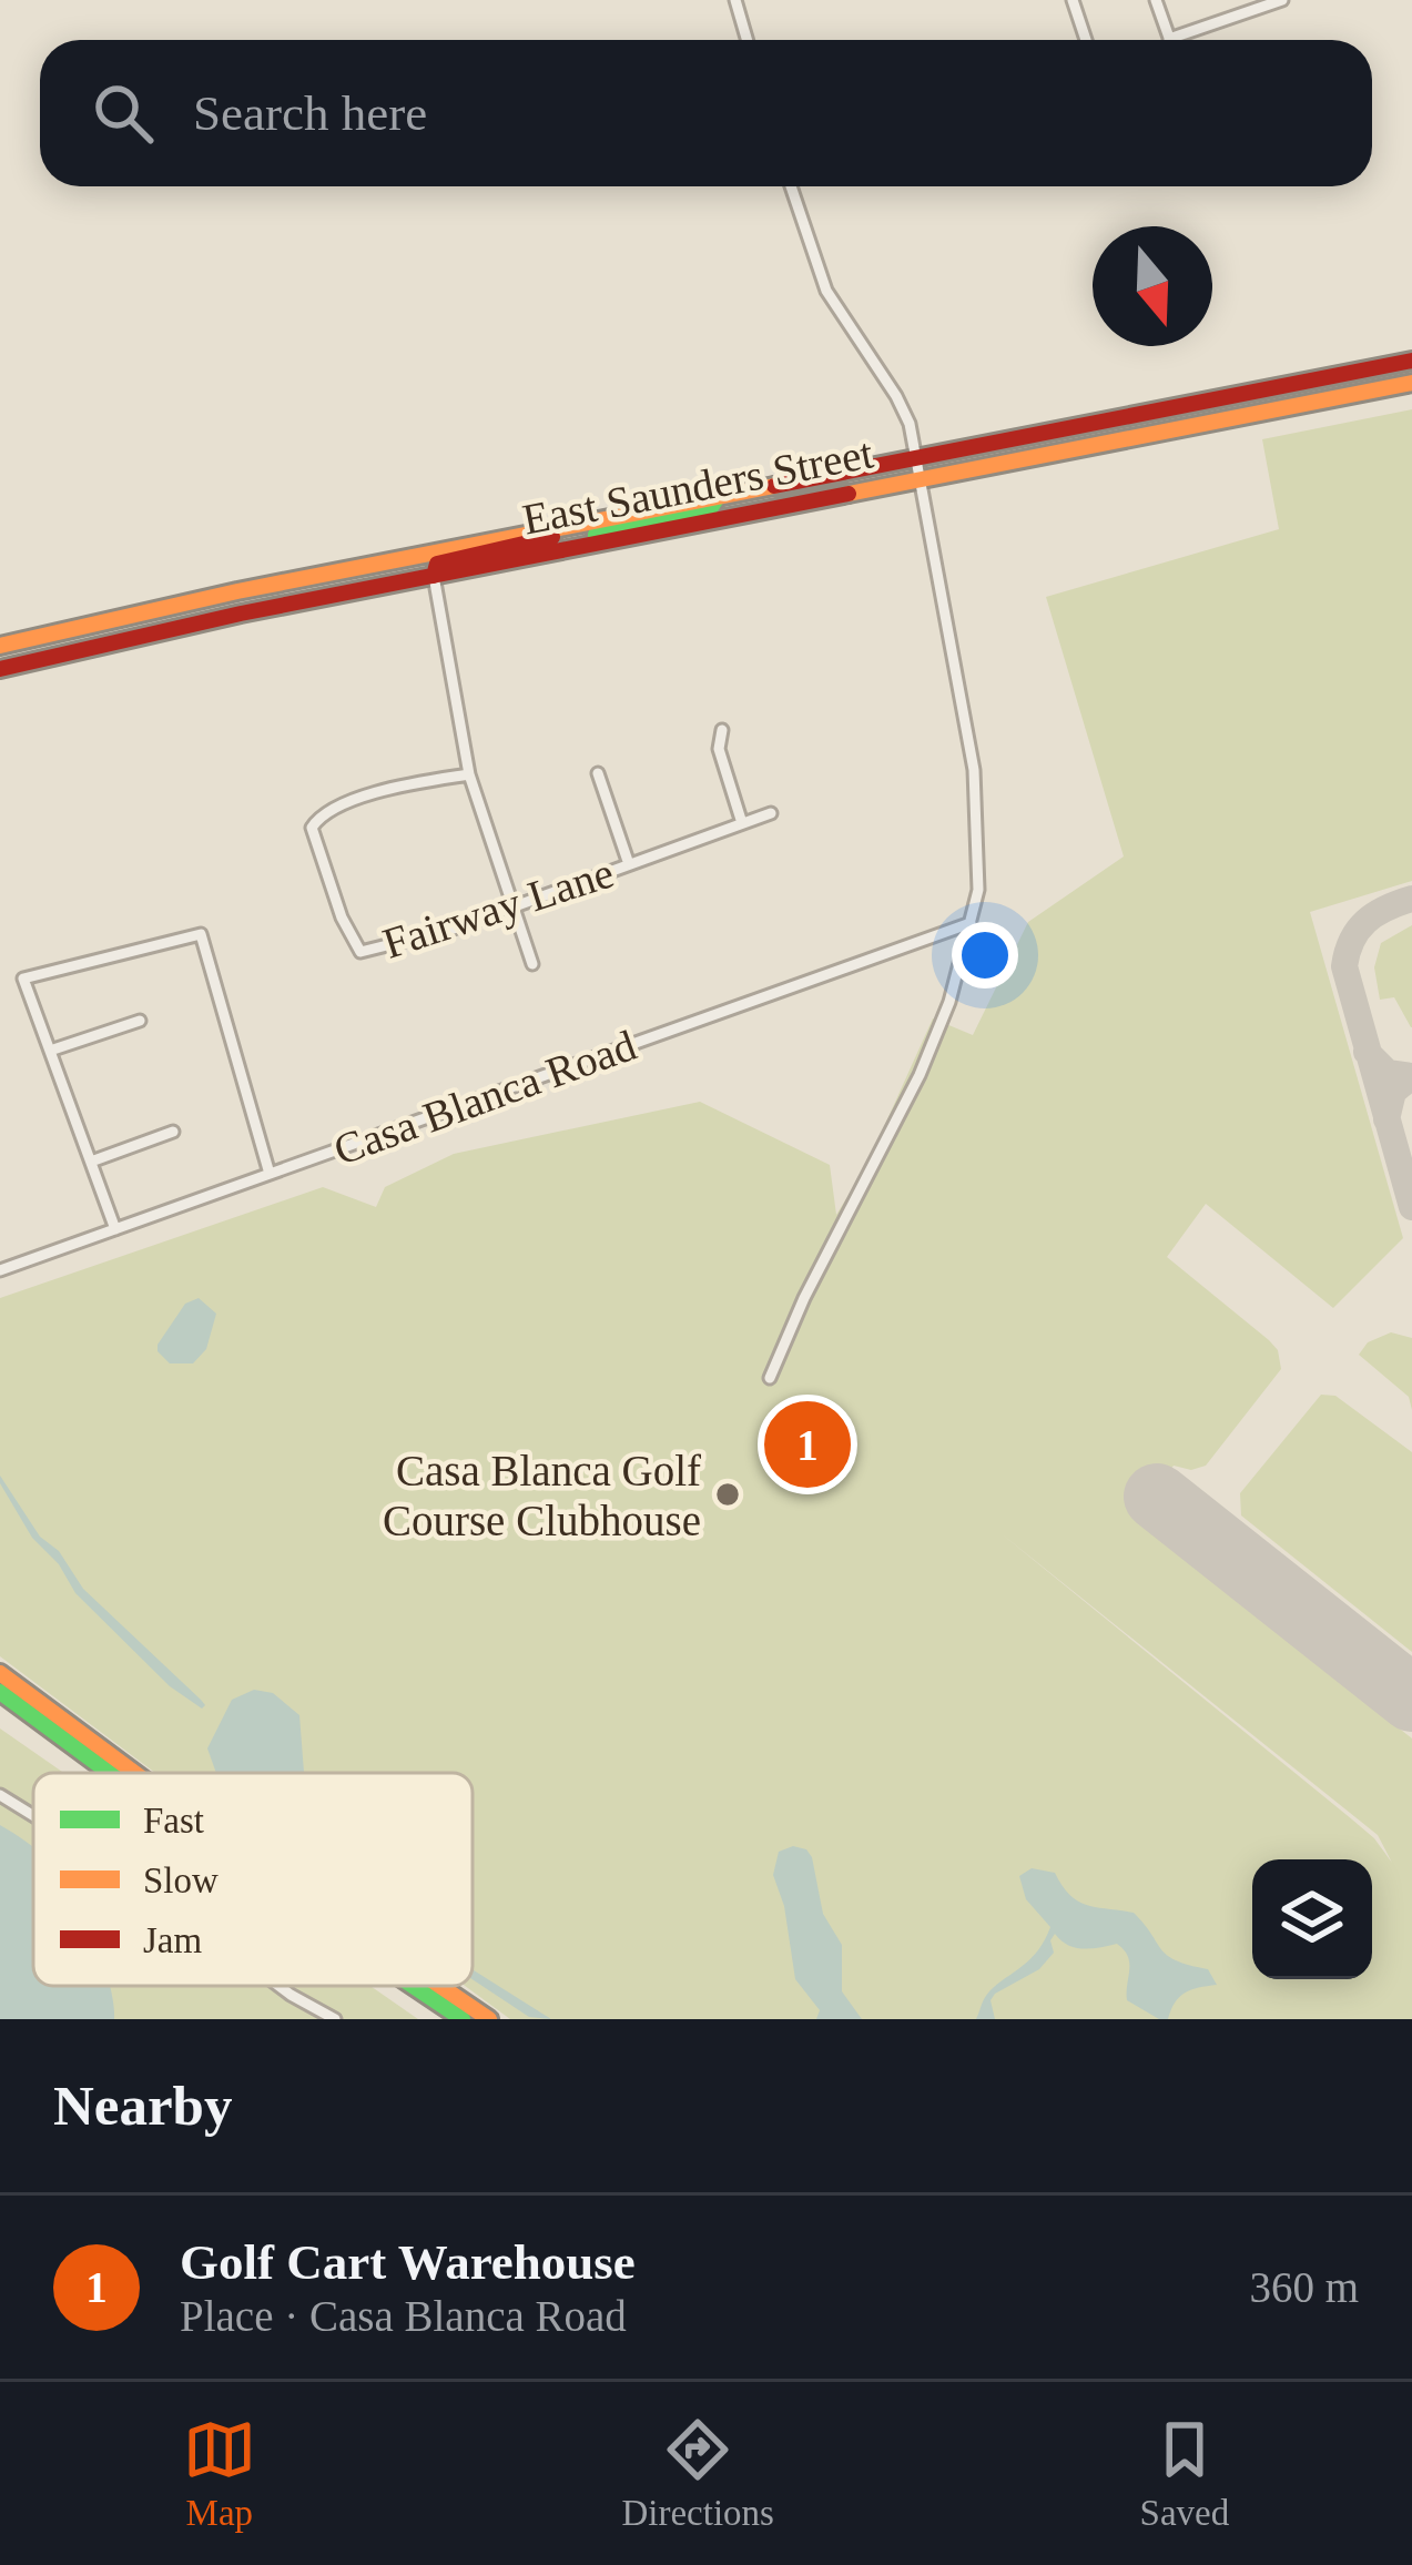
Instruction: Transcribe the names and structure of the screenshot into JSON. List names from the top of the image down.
{
  "streets": {
    "main road": ["East Saunders Street"],
    "street": ["Fairway Lane", "Casa Blanca Road"]
  },
  "places": ["Casa Blanca Golf Course Clubhouse"],
  "legend": ["Fast", "Slow", "Jam"],
  "north": "bottom",
  "page": {
    "search": "Search here",
    "pins": "1",
    "heading": "Nearby",
    "list": [
      {
        "mark": "1",
        "name": "Golf Cart Warehouse",
        "note": "Place · Casa Blanca Road",
        "value": "360 m"
      }
    ],
    "nav": ["Map", "Directions", "Saved"]
  }
}
